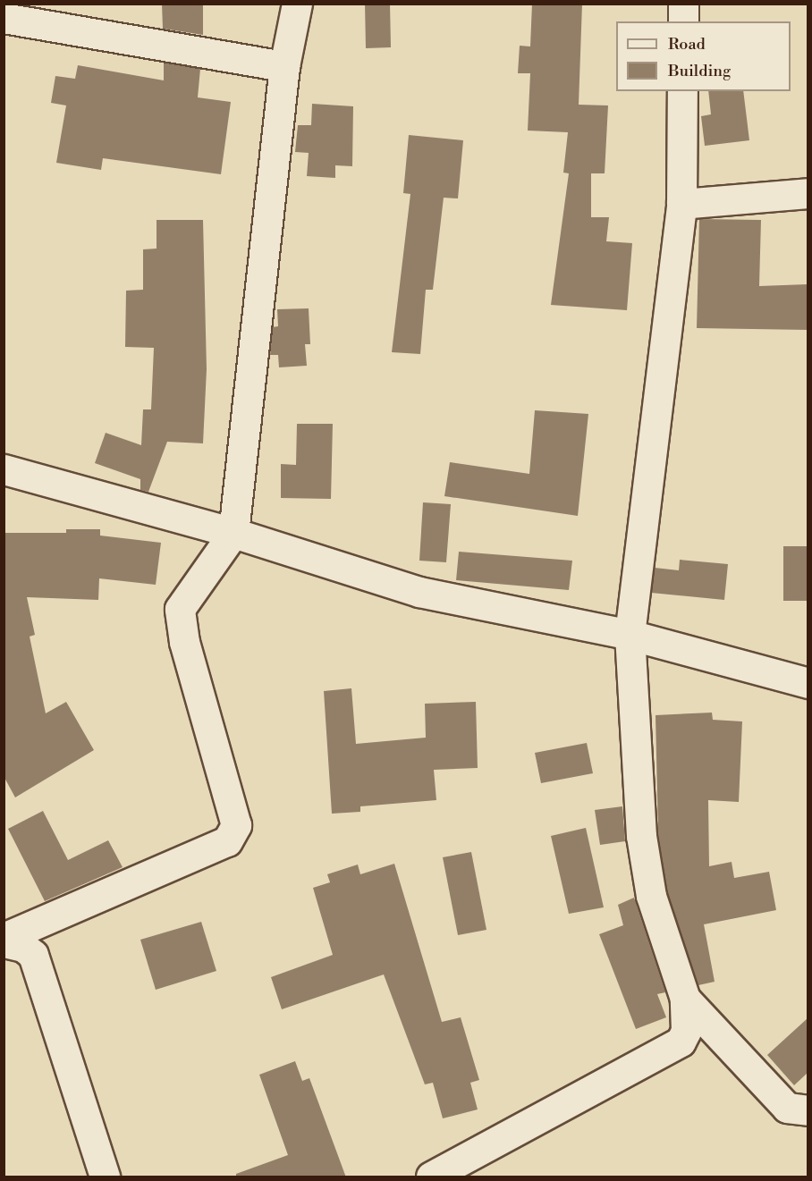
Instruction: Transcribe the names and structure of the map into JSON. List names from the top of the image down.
{
  "legend": ["Road", "Building"]
}
